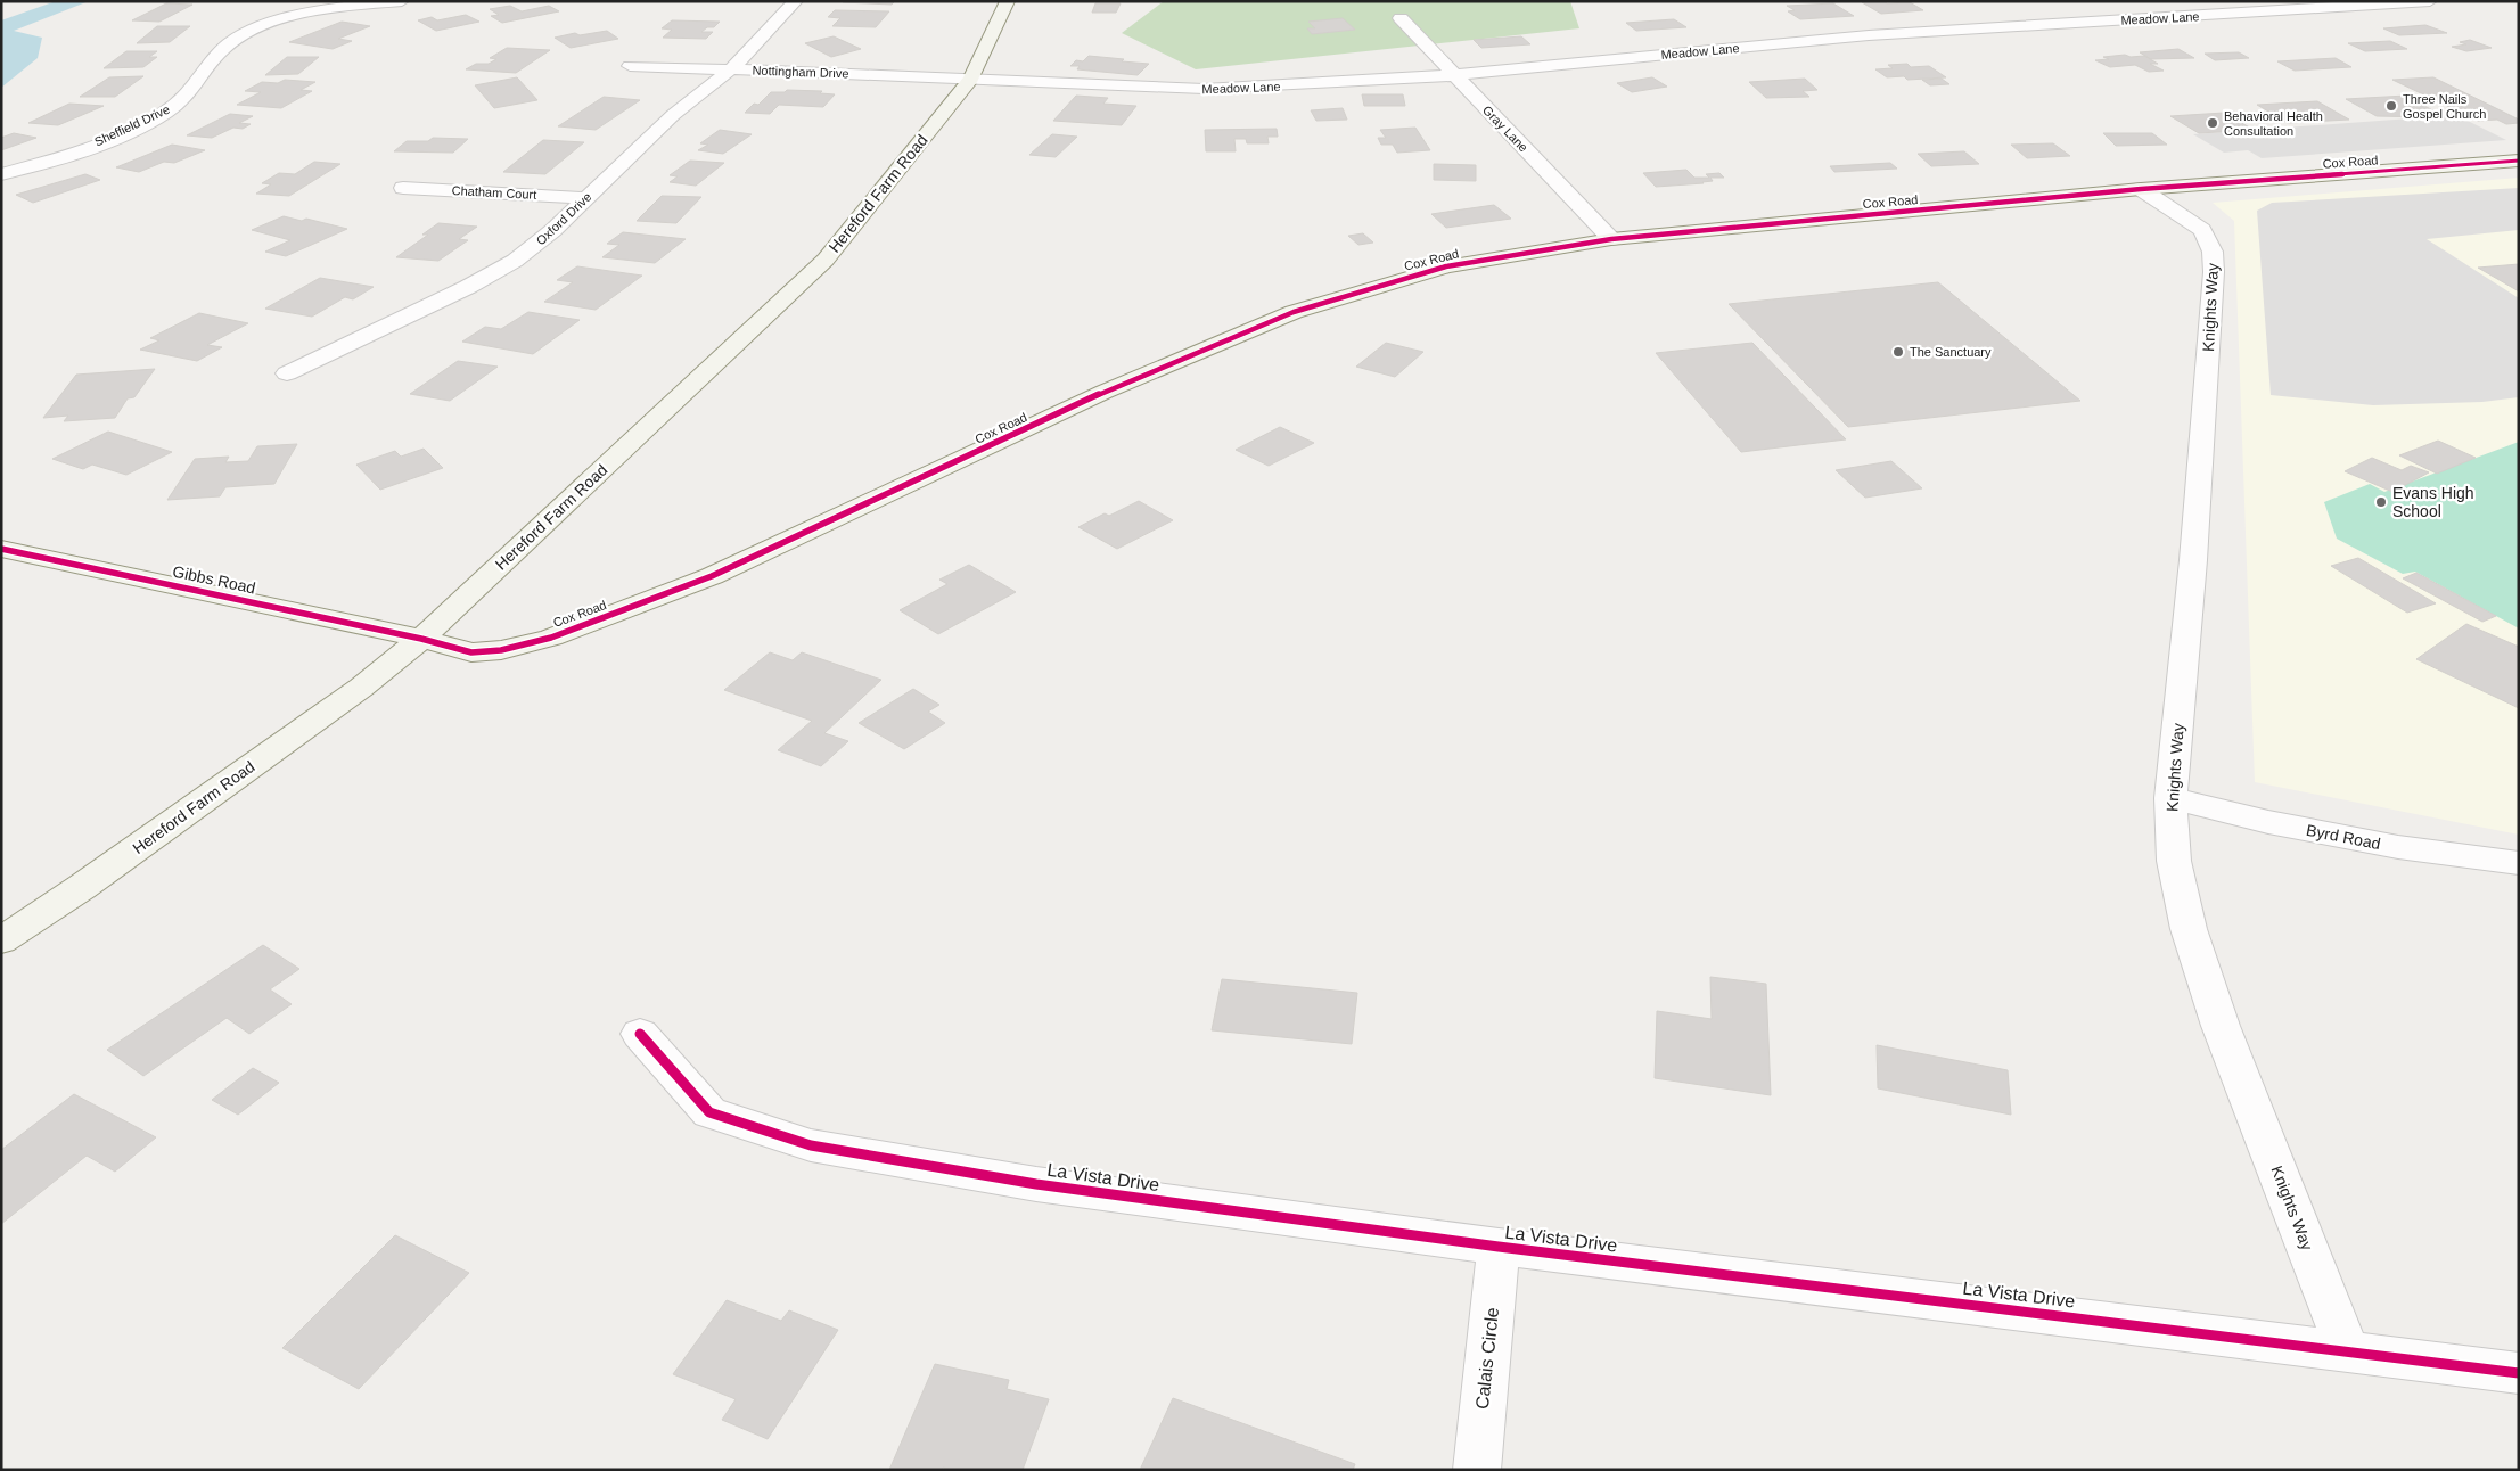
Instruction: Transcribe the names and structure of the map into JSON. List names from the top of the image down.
{
  "streets": {
    "street": [
      "Meadow Lane",
      "Nottingham Drive",
      "Sheffield Drive",
      "Gray Lane",
      "Cox Road",
      "Chatham Court",
      "Hereford Farm Road",
      "Oxford Drive",
      "Knights Way",
      "Gibbs Road",
      "Byrd Road",
      "La Vista Drive",
      "Calais Circle"
    ]
  },
  "crossings": [
    ["Meadow Lane", "Nottingham Drive"],
    ["Meadow Lane", "Gray Lane"],
    ["Meadow Lane", "Hereford Farm Road"],
    ["Nottingham Drive", "Hereford Farm Road"],
    ["Nottingham Drive", "Oxford Drive"],
    ["Gray Lane", "Cox Road"],
    ["Cox Road", "Hereford Farm Road"],
    ["Cox Road", "Knights Way"],
    ["Cox Road", "Gibbs Road"],
    ["Chatham Court", "Oxford Drive"],
    ["Hereford Farm Road", "Gibbs Road"],
    ["Knights Way", "Byrd Road"],
    ["Knights Way", "La Vista Drive"],
    ["La Vista Drive", "Calais Circle"]
  ],
  "places": [
    "Three Nails Gospel Church",
    "Behavioral Health Consultation",
    "The Sanctuary",
    "Evans High School"
  ]
}
